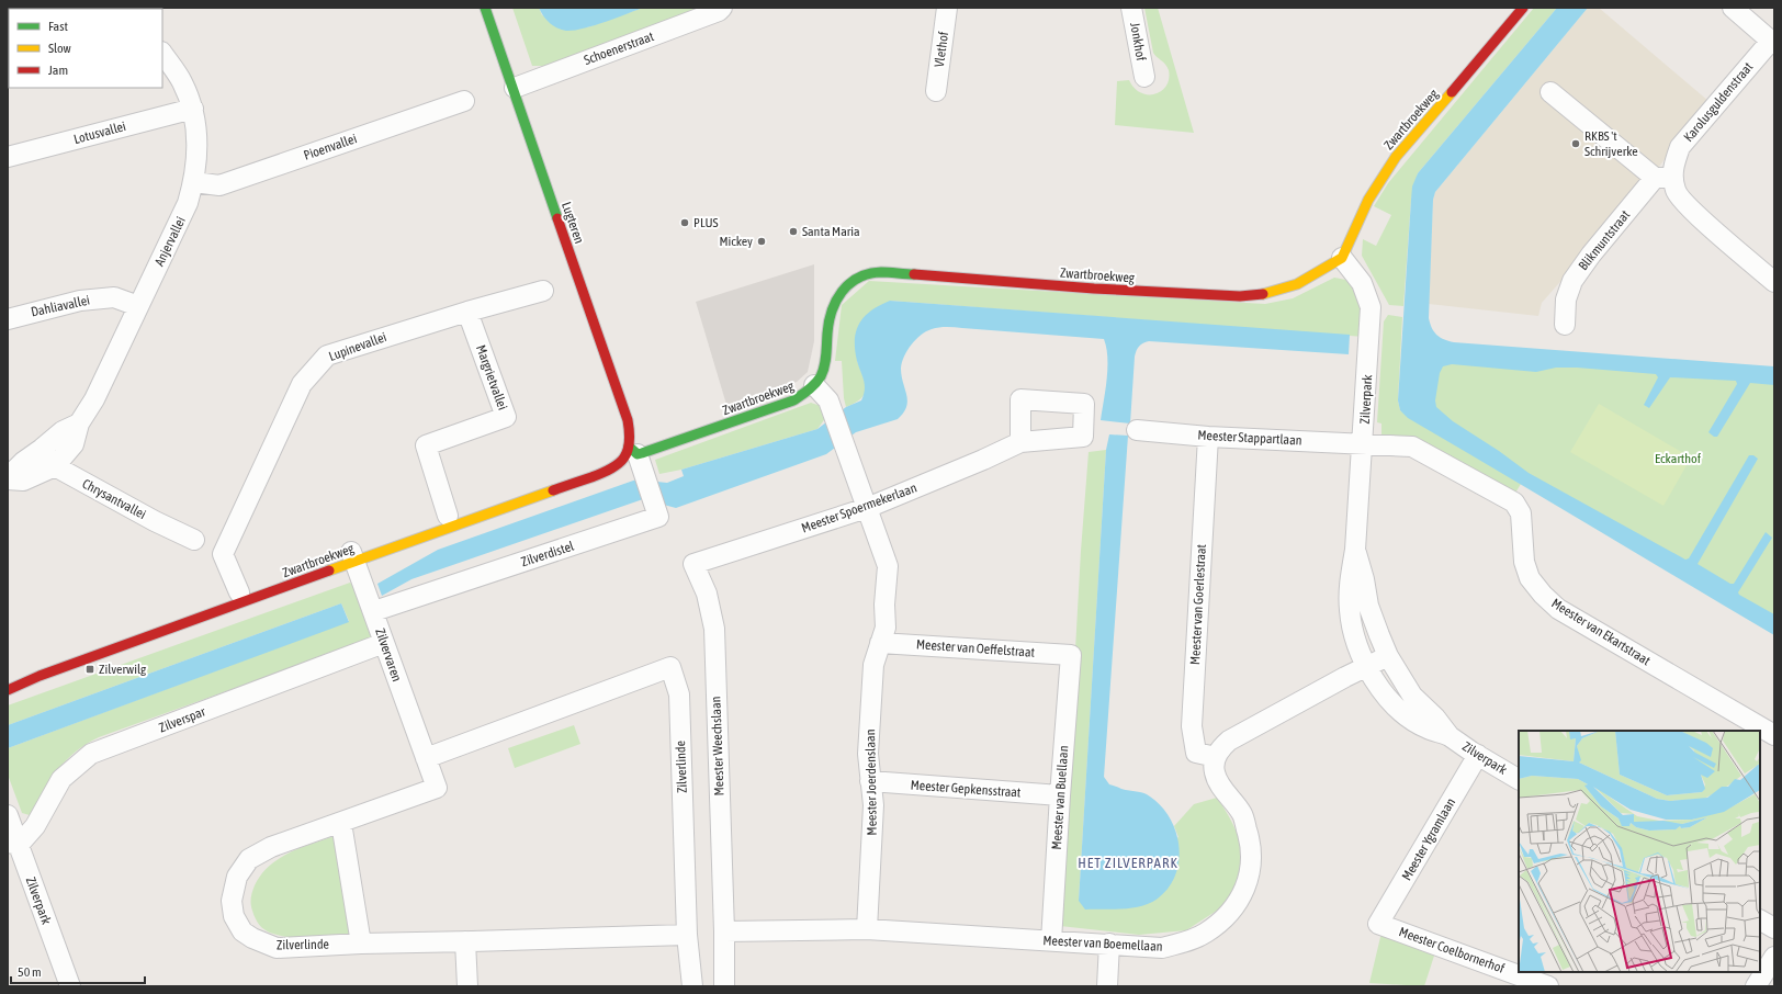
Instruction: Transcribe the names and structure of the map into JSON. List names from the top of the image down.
{
  "streets": {
    "street": [
      "Jonkhof",
      "Schoenerstraat",
      "Vlethof",
      "Karolusguldenstraat",
      "Zwartbroekweg",
      "Lotusvallei",
      "Pioenvallei",
      "Lugteren",
      "Blikmuntstraat",
      "Anjervallei",
      "Dahliavallei",
      "Lupinevallei",
      "Margrietvallei",
      "Zilverpark",
      "Meester Stappartlaan",
      "Chrysantvallei",
      "Meester Spoermekerlaan",
      "Zilverdistel",
      "Meester van Goerlestraat",
      "Meester van Ekartstraat",
      "Meester van Oeffelstraat",
      "Zilvervaren",
      "Zilverspar",
      "Meester Weechslaan",
      "Zilverlinde",
      "Meester Joerdenslaan",
      "Meester Gepkensstraat",
      "Meester van Buellaan",
      "Meester Ygramlaan",
      "Meester van Boemellaan",
      "Meester Coelbornerhof"
    ]
  },
  "crossings": [
    ["Schoenerstraat", "Lugteren"],
    ["Karolusguldenstraat", "Blikmuntstraat"],
    ["Zwartbroekweg", "Lugteren"],
    ["Zwartbroekweg", "Lupinevallei"],
    ["Zwartbroekweg", "Zilverpark"],
    ["Zwartbroekweg", "Zilverdistel"],
    ["Zwartbroekweg", "Zilvervaren"],
    ["Zwartbroekweg", "Meester Joerdenslaan"],
    ["Lotusvallei", "Anjervallei"],
    ["Pioenvallei", "Anjervallei"],
    ["Lugteren", "Zilverdistel"],
    ["Anjervallei", "Dahliavallei"],
    ["Anjervallei", "Chrysantvallei"],
    ["Lupinevallei", "Margrietvallei"],
    ["Zilverpark", "Meester Stappartlaan"],
    ["Zilverpark", "Meester van Ekartstraat"],
    ["Zilverpark", "Zilverspar"],
    ["Zilverpark", "Meester Ygramlaan"],
    ["Meester Stappartlaan", "Meester van Goerlestraat"],
    ["Meester Stappartlaan", "Meester van Ekartstraat"],
    ["Meester Spoermekerlaan", "Meester Weechslaan"],
    ["Meester Spoermekerlaan", "Meester Joerdenslaan"],
    ["Zilverdistel", "Zilvervaren"],
    ["Meester van Goerlestraat", "Meester van Boemellaan"],
    ["Meester van Oeffelstraat", "Meester Joerdenslaan"],
    ["Meester van Oeffelstraat", "Meester van Buellaan"],
    ["Zilvervaren", "Zilverspar"],
    ["Zilvervaren", "Zilverlinde"],
    ["Meester Weechslaan", "Meester van Boemellaan"],
    ["Meester Joerdenslaan", "Meester Gepkensstraat"],
    ["Meester Joerdenslaan", "Meester van Boemellaan"],
    ["Meester Gepkensstraat", "Meester van Buellaan"],
    ["Meester van Buellaan", "Meester van Boemellaan"],
    ["Meester Ygramlaan", "Meester Coelbornerhof"]
  ],
  "districts": ["HET ZILVERPARK"],
  "parks": ["Eckarthof"],
  "places": {
    "other": [
      "RKBS 't Schrijverke",
      "PLUS",
      "Santa Maria",
      "Mickey"
    ],
    "transit": ["Zilverwilg"]
  },
  "legend": ["Fast", "Slow", "Jam"],
  "scale_bar": "50 m"
}
